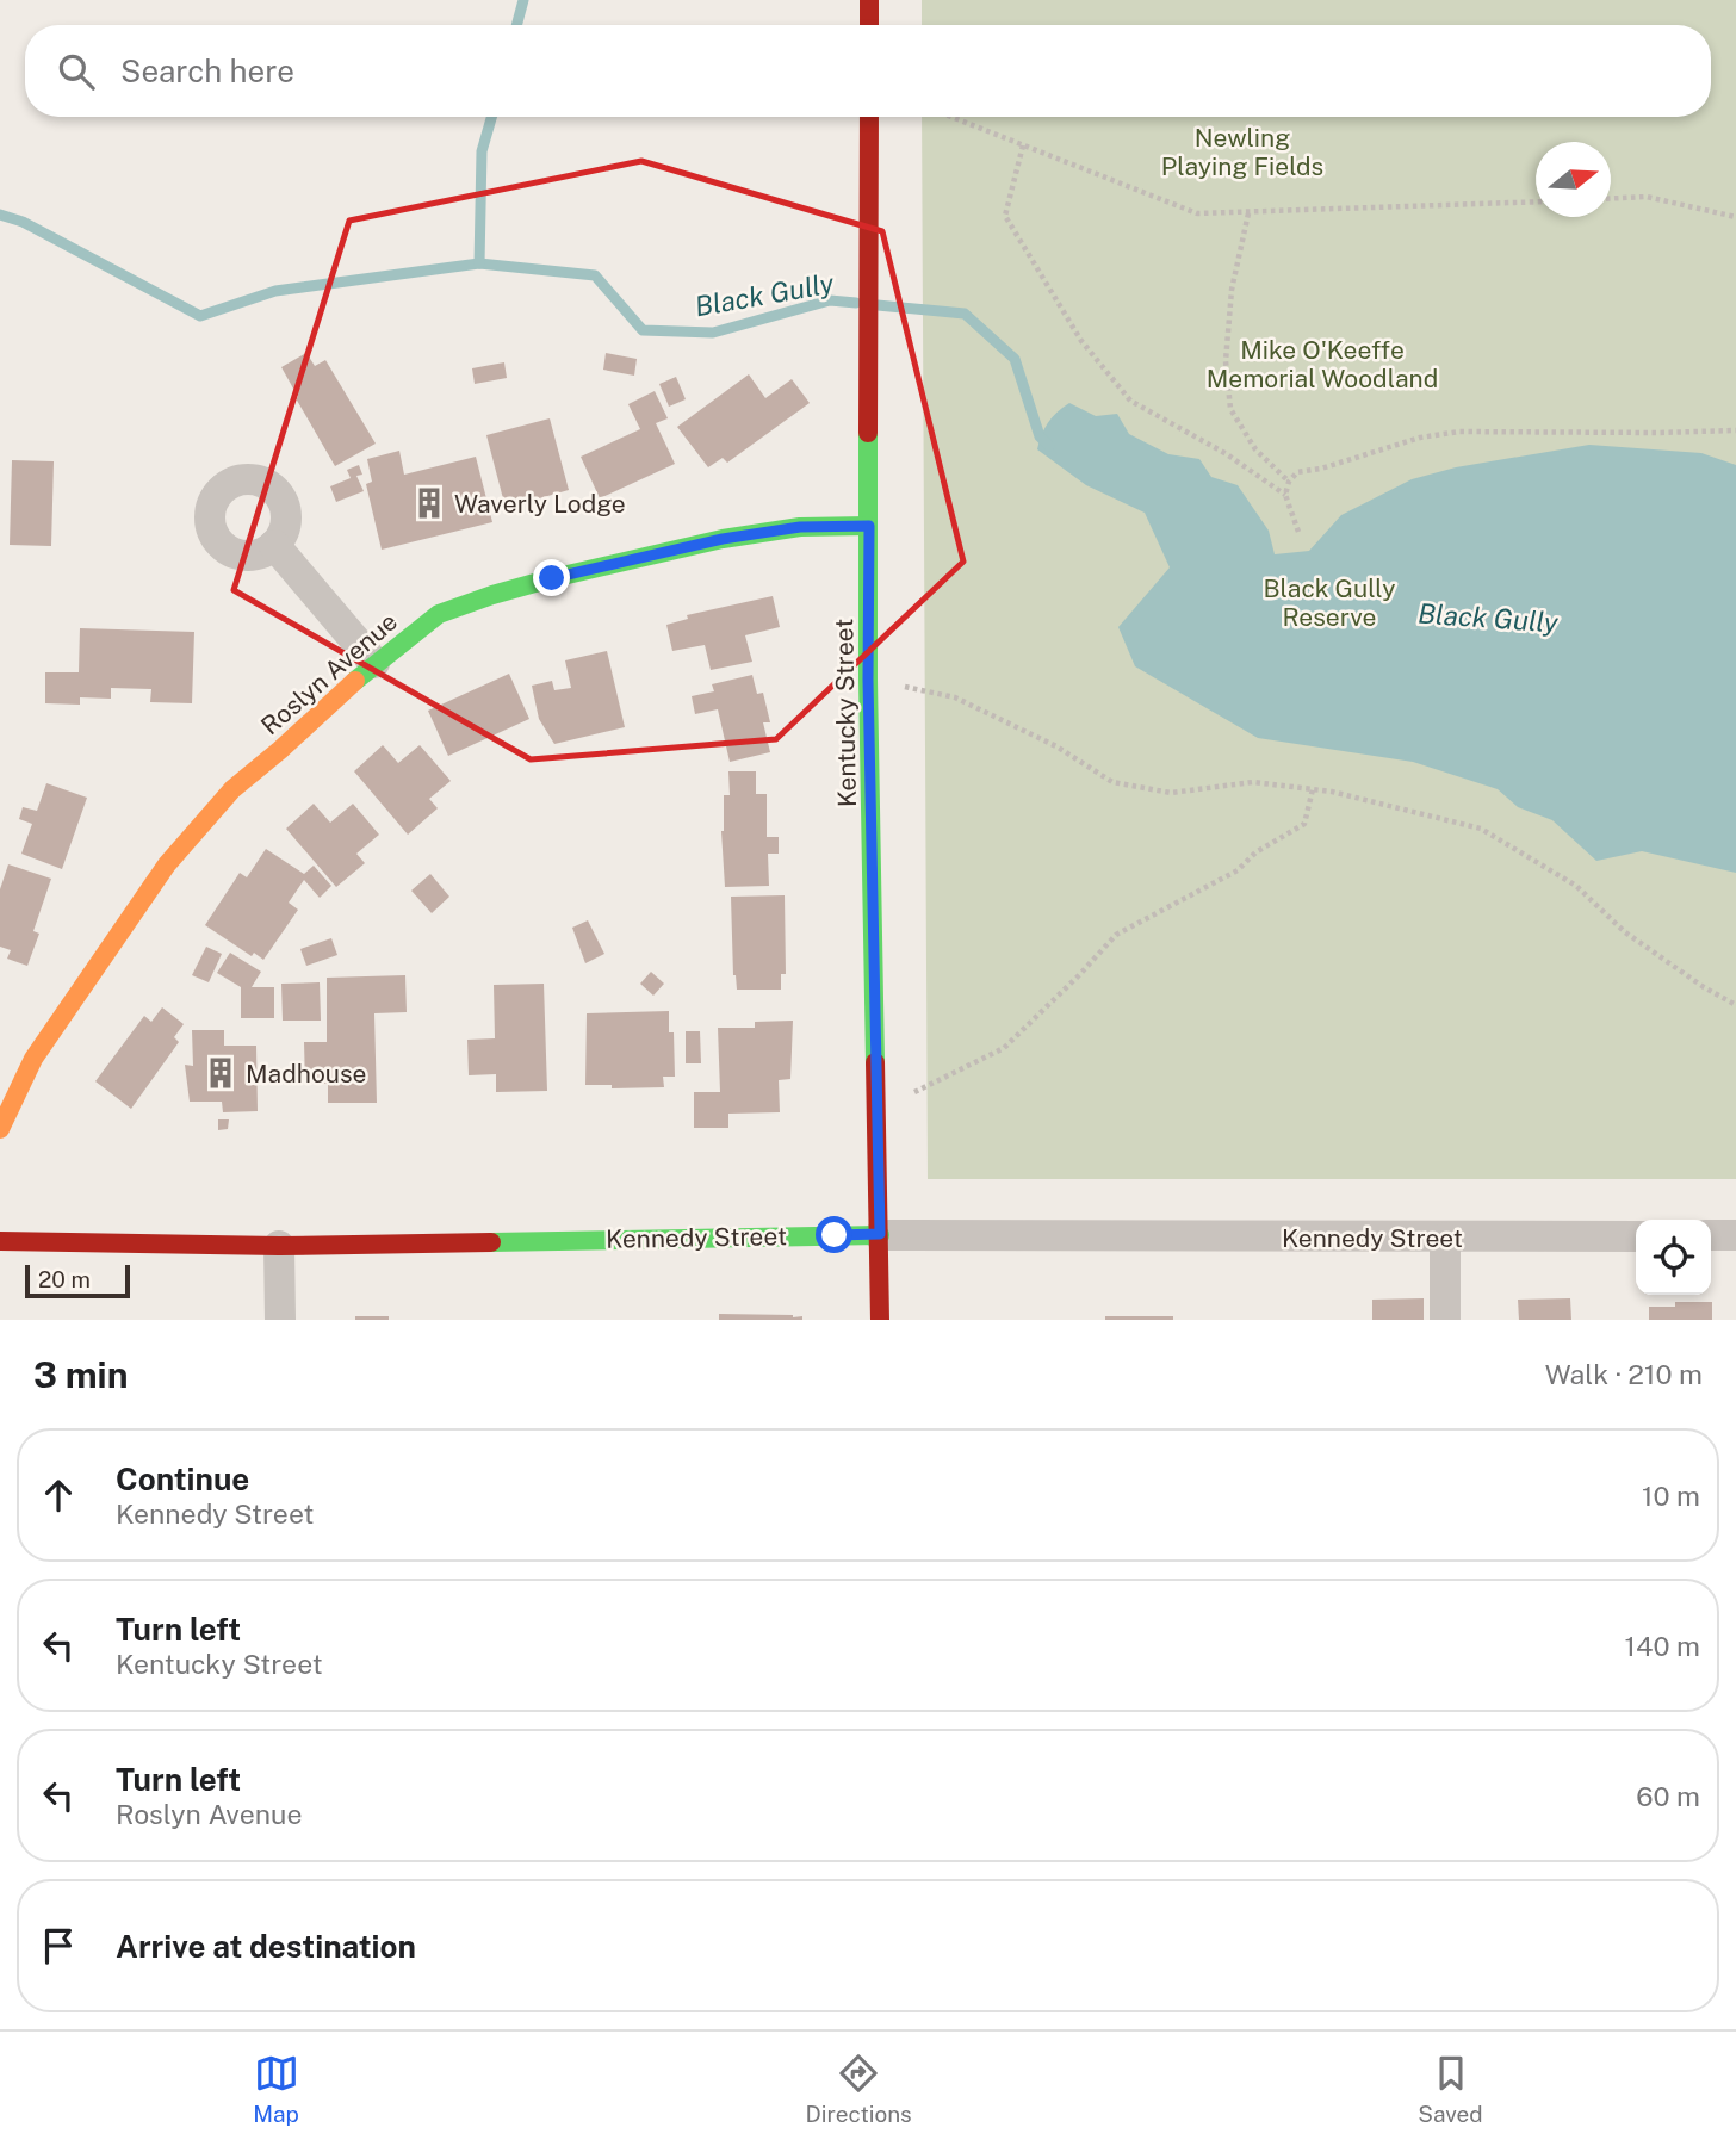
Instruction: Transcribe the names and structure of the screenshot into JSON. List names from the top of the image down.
{
  "streets": {
    "street": ["Roslyn Avenue", "Kentucky Street", "Kennedy Street"]
  },
  "crossings": [
    ["Roslyn Avenue", "Kentucky Street"],
    ["Kentucky Street", "Kennedy Street"]
  ],
  "water": ["Black Gully"],
  "parks": ["Newling Playing Fields", "Mike O'Keeffe Memorial Woodland", "Black Gully Reserve"],
  "places": {
    "building": ["Waverly Lodge", "Madhouse"]
  },
  "scale_bar": "20 m",
  "north": "right",
  "page": {
    "search": "Search here",
    "scale": "20 m",
    "heading": ["3 min", "Walk · 210 m"],
    "list": [
      ["Continue", "Kennedy Street", "10 m"],
      ["Turn left", "Kentucky Street", "140 m"],
      ["Turn left", "Roslyn Avenue", "60 m"],
      "Arrive at destination"
    ],
    "nav": ["Map", "Directions", "Saved"]
  }
}
